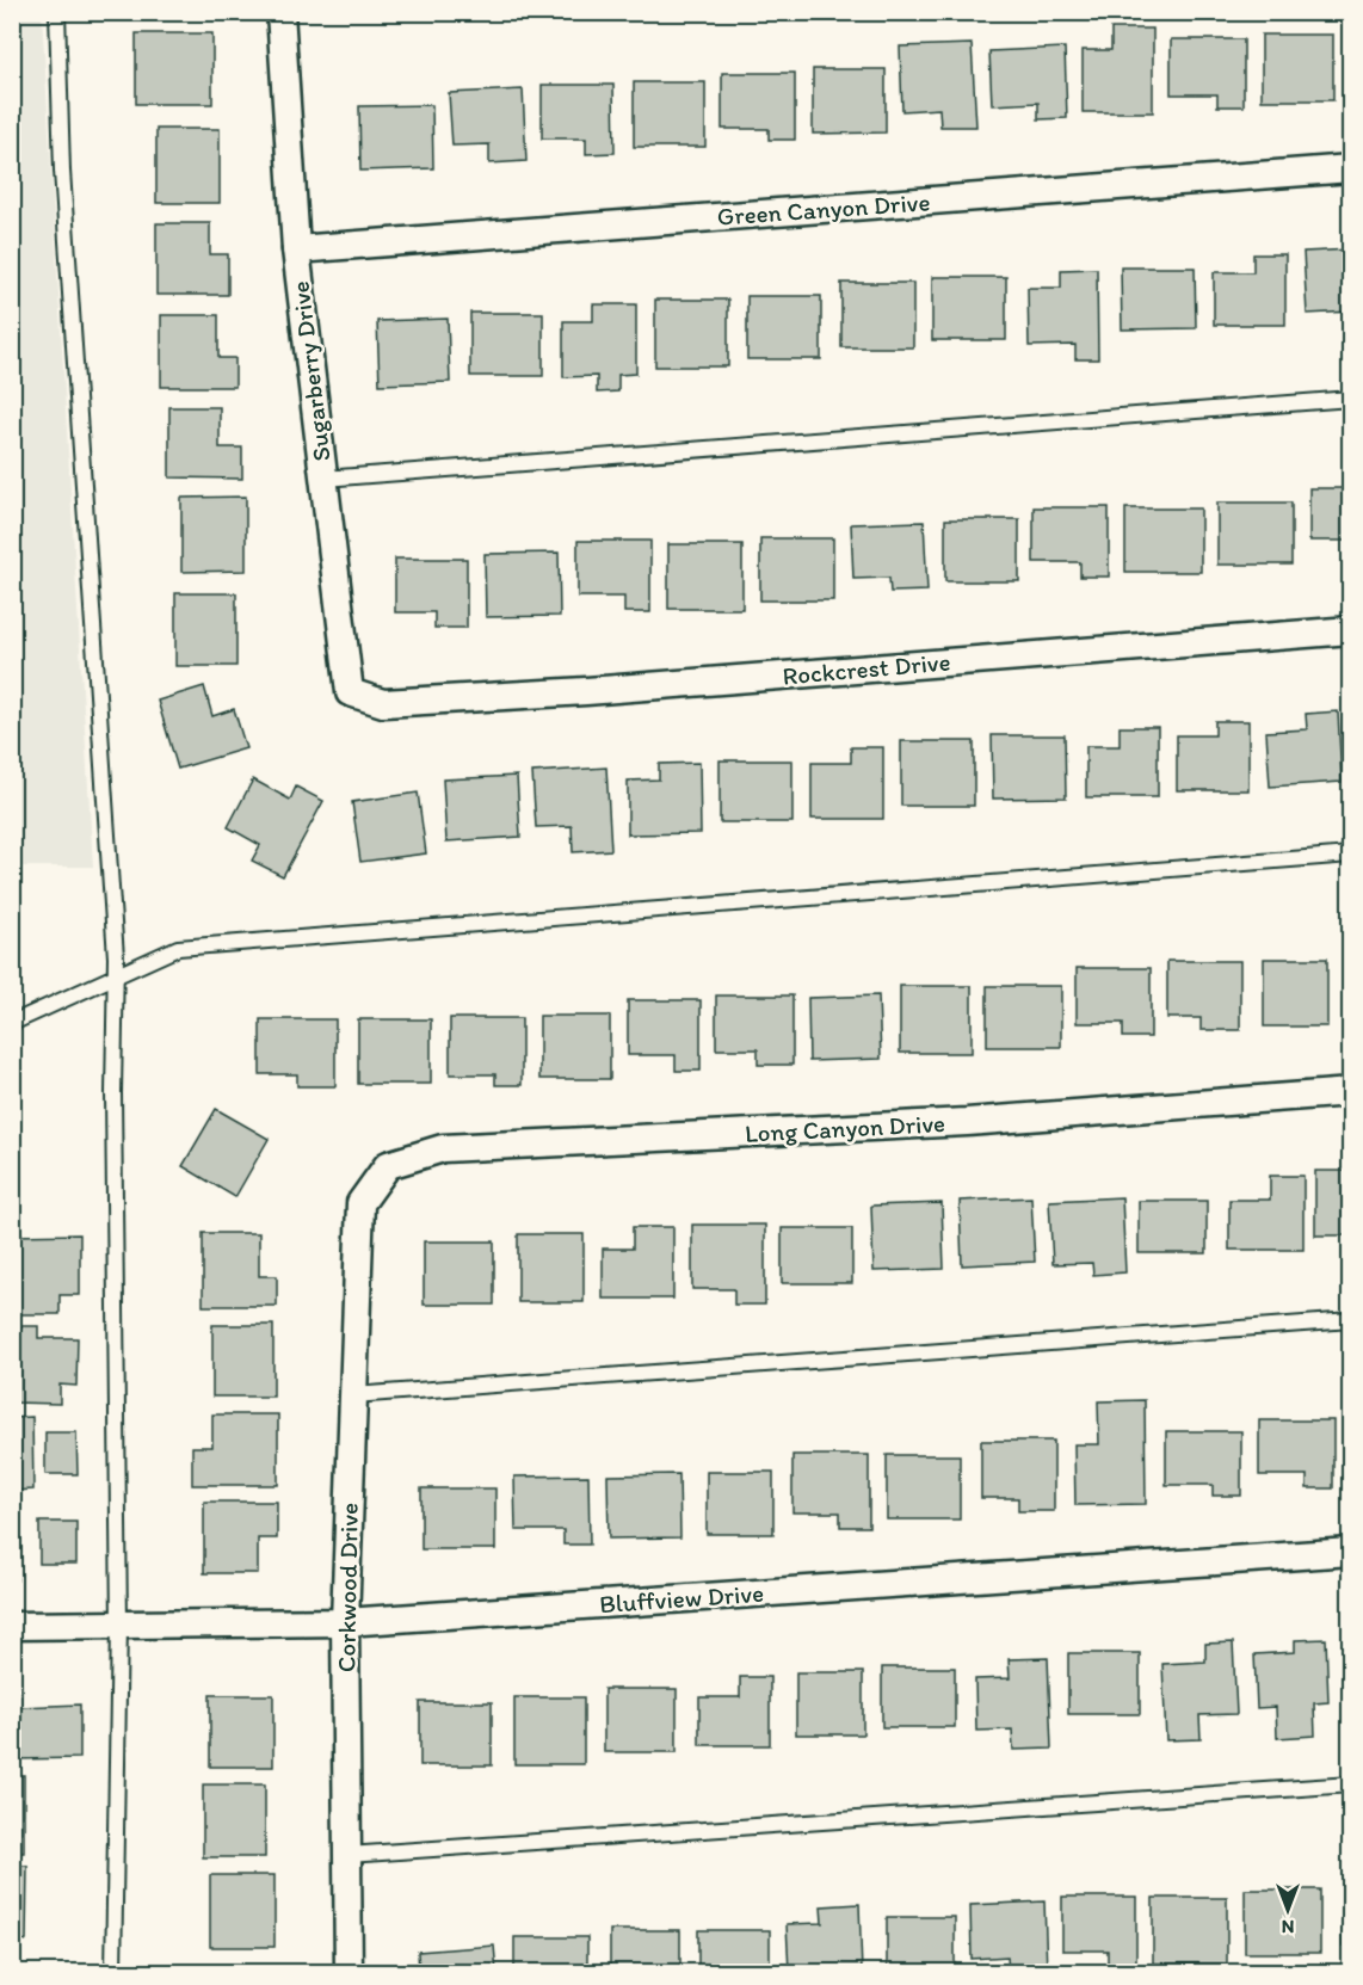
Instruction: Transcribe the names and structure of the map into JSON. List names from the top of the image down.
{
  "streets": {
    "street": [
      "Green Canyon Drive",
      "Sugarberry Drive",
      "Rockcrest Drive",
      "Long Canyon Drive",
      "Corkwood Drive",
      "Bluffview Drive"
    ]
  },
  "crossings": [
    ["Green Canyon Drive", "Sugarberry Drive"],
    ["Sugarberry Drive", "Rockcrest Drive"],
    ["Long Canyon Drive", "Corkwood Drive"],
    ["Corkwood Drive", "Bluffview Drive"]
  ],
  "north": "bottom"
}
